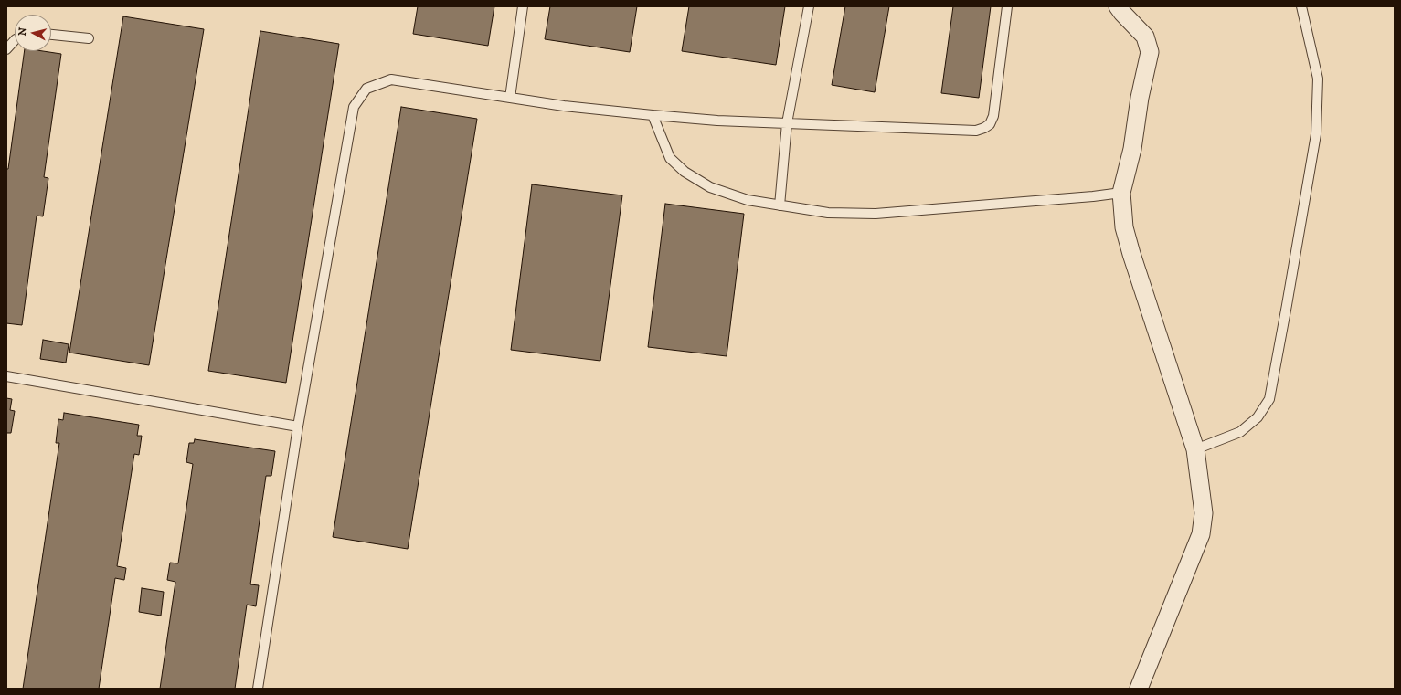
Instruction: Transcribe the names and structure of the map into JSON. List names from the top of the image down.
{
  "north": "left"
}
